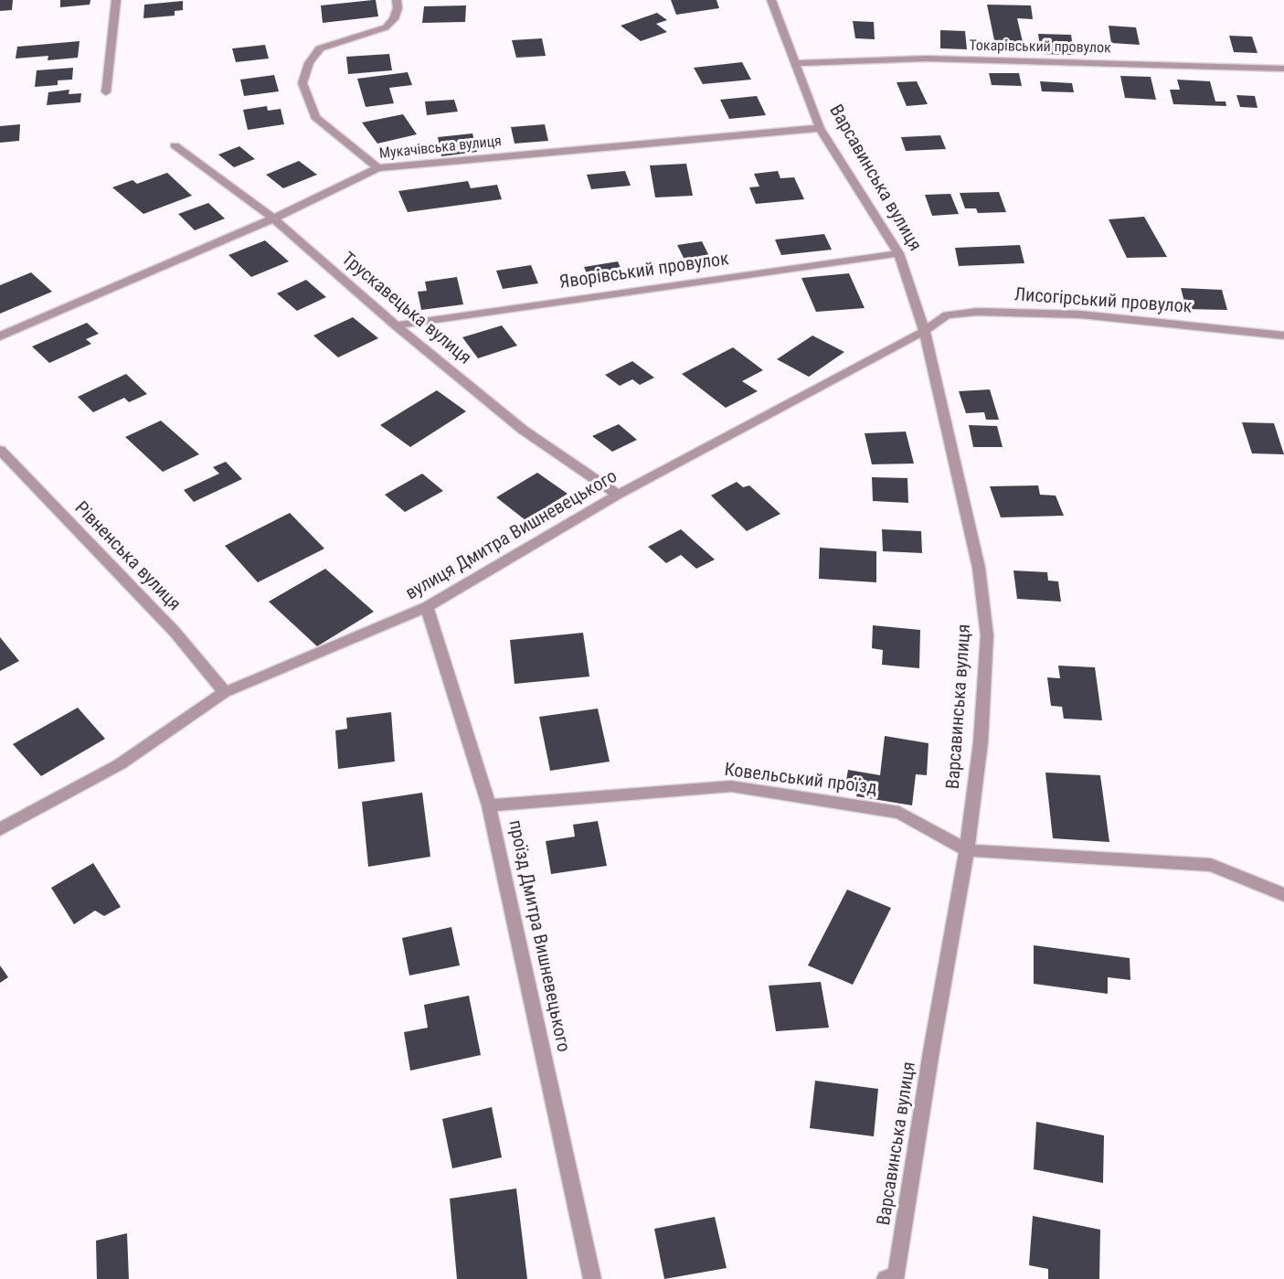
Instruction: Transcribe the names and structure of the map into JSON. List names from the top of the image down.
{
  "streets": {
    "street": [
      "Токарівський провулок",
      "Мукачівська вулиця",
      "Варсавинська вулиця",
      "Яворівський провулок",
      "Лисогірський провулок",
      "Трускавецька вулиця",
      "вулиця Дмитра Вишневецького",
      "Рівненська вулиця",
      "Ковельський проїзд",
      "проїзд Дмитра Вишневецького"
    ]
  },
  "crossings": [
    ["Токарівський провулок", "Варсавинська вулиця"],
    ["Мукачівська вулиця", "Варсавинська вулиця"],
    ["Мукачівська вулиця", "Трускавецька вулиця"],
    ["Варсавинська вулиця", "Яворівський провулок"],
    ["Варсавинська вулиця", "Лисогірський провулок"],
    ["Варсавинська вулиця", "вулиця Дмитра Вишневецького"],
    ["Варсавинська вулиця", "Ковельський проїзд"],
    ["Яворівський провулок", "Трускавецька вулиця"],
    ["Лисогірський провулок", "вулиця Дмитра Вишневецького"],
    ["Трускавецька вулиця", "вулиця Дмитра Вишневецького"],
    ["вулиця Дмитра Вишневецького", "Рівненська вулиця"],
    ["вулиця Дмитра Вишневецького", "проїзд Дмитра Вишневецького"],
    ["Ковельський проїзд", "проїзд Дмитра Вишневецького"]
  ]
}
